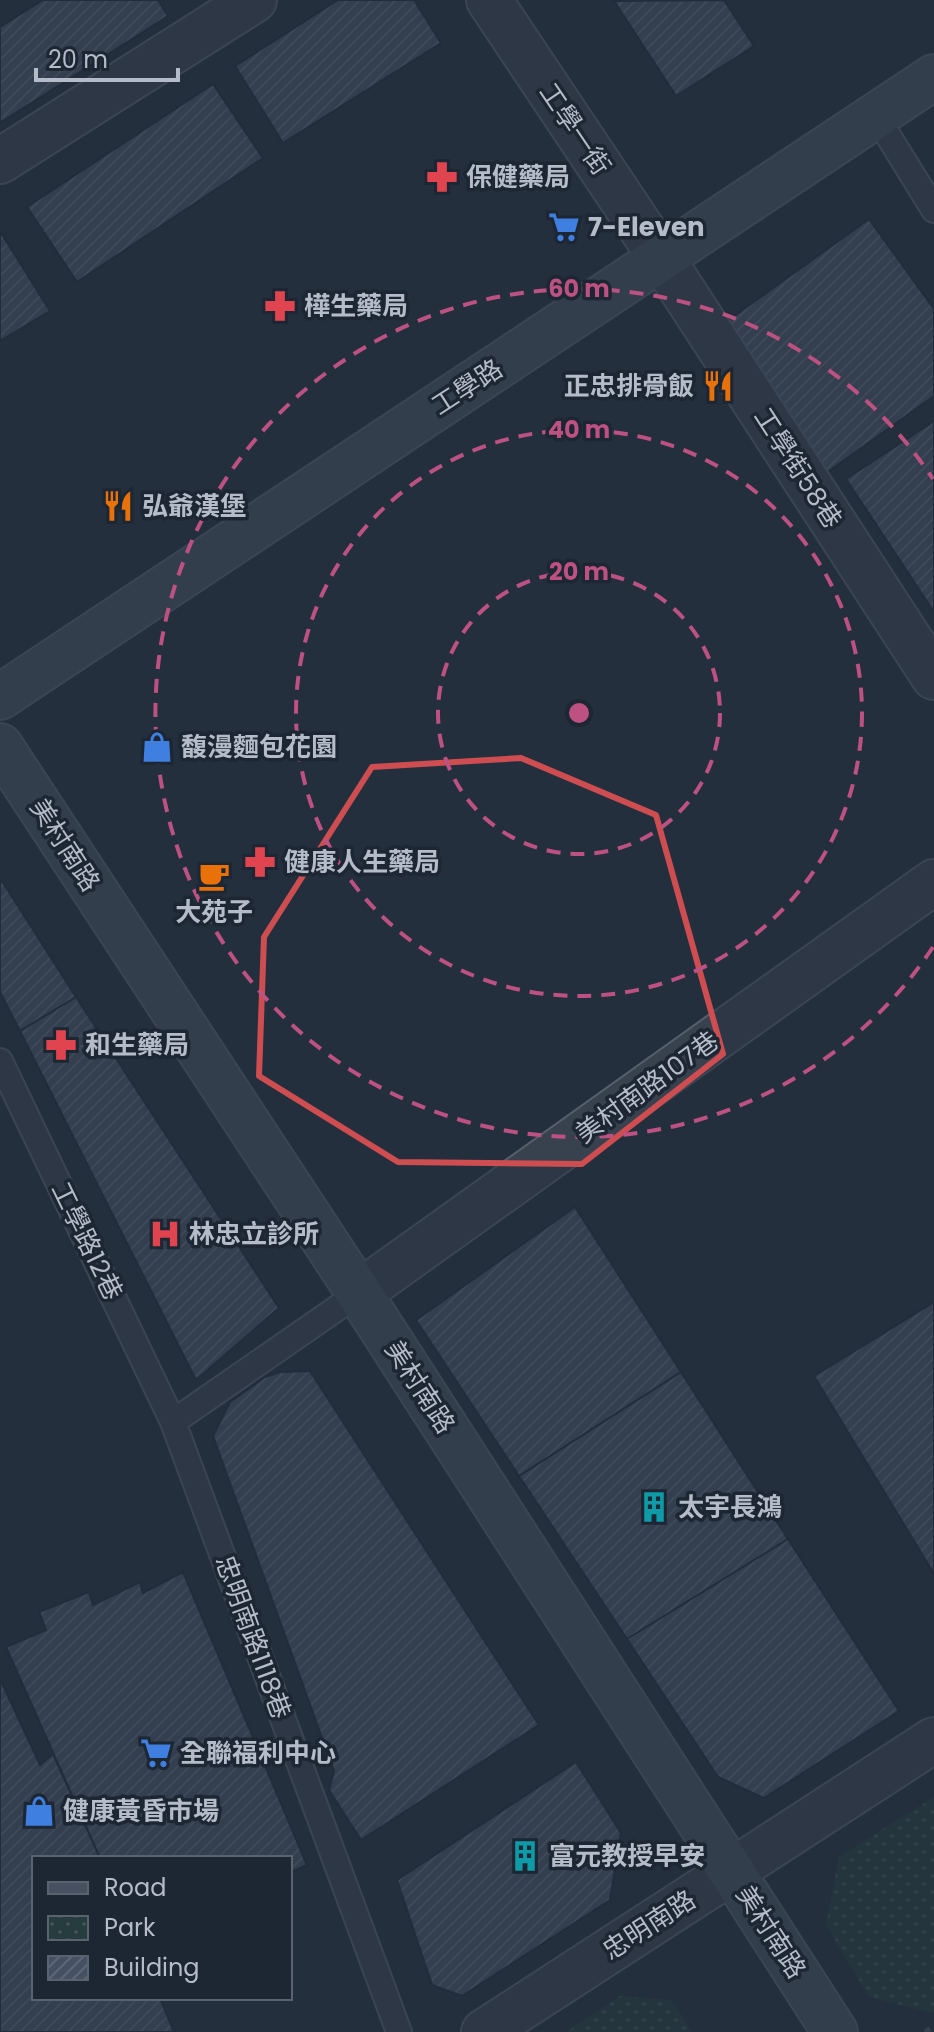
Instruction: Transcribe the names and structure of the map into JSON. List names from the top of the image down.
{
  "streets": {
    "street": [
      "工學一街",
      "工學路",
      "工學街58巷",
      "美村南路",
      "美村南路107巷",
      "忠明南路"
    ],
    "lane": ["工學路12巷", "忠明南路1118巷"]
  },
  "crossings": [
    ["工學一街", "工學路"],
    ["工學一街", "工學街58巷"],
    ["工學路", "工學街58巷"],
    ["美村南路", "美村南路107巷"],
    ["美村南路", "忠明南路"],
    ["工學路12巷", "忠明南路1118巷"]
  ],
  "places": {
    "pharmacy": [
      "保健藥局",
      "樺生藥局",
      "健康人生藥局",
      "和生藥局"
    ],
    "supermarket": ["7-Eleven", "全聯福利中心"],
    "restaurant": ["正忠排骨飯", "弘爺漢堡"],
    "shop": ["馥漫麵包花園", "健康黃昏市場"],
    "cafe": ["大苑子"],
    "hospital": ["林忠立診所"],
    "building": ["太宇長鴻", "富元教授早安"]
  },
  "legend": ["Road", "Park", "Building"],
  "scale_bar": "20 m",
  "rings": ["60 m", "40 m", "20 m"]
}
